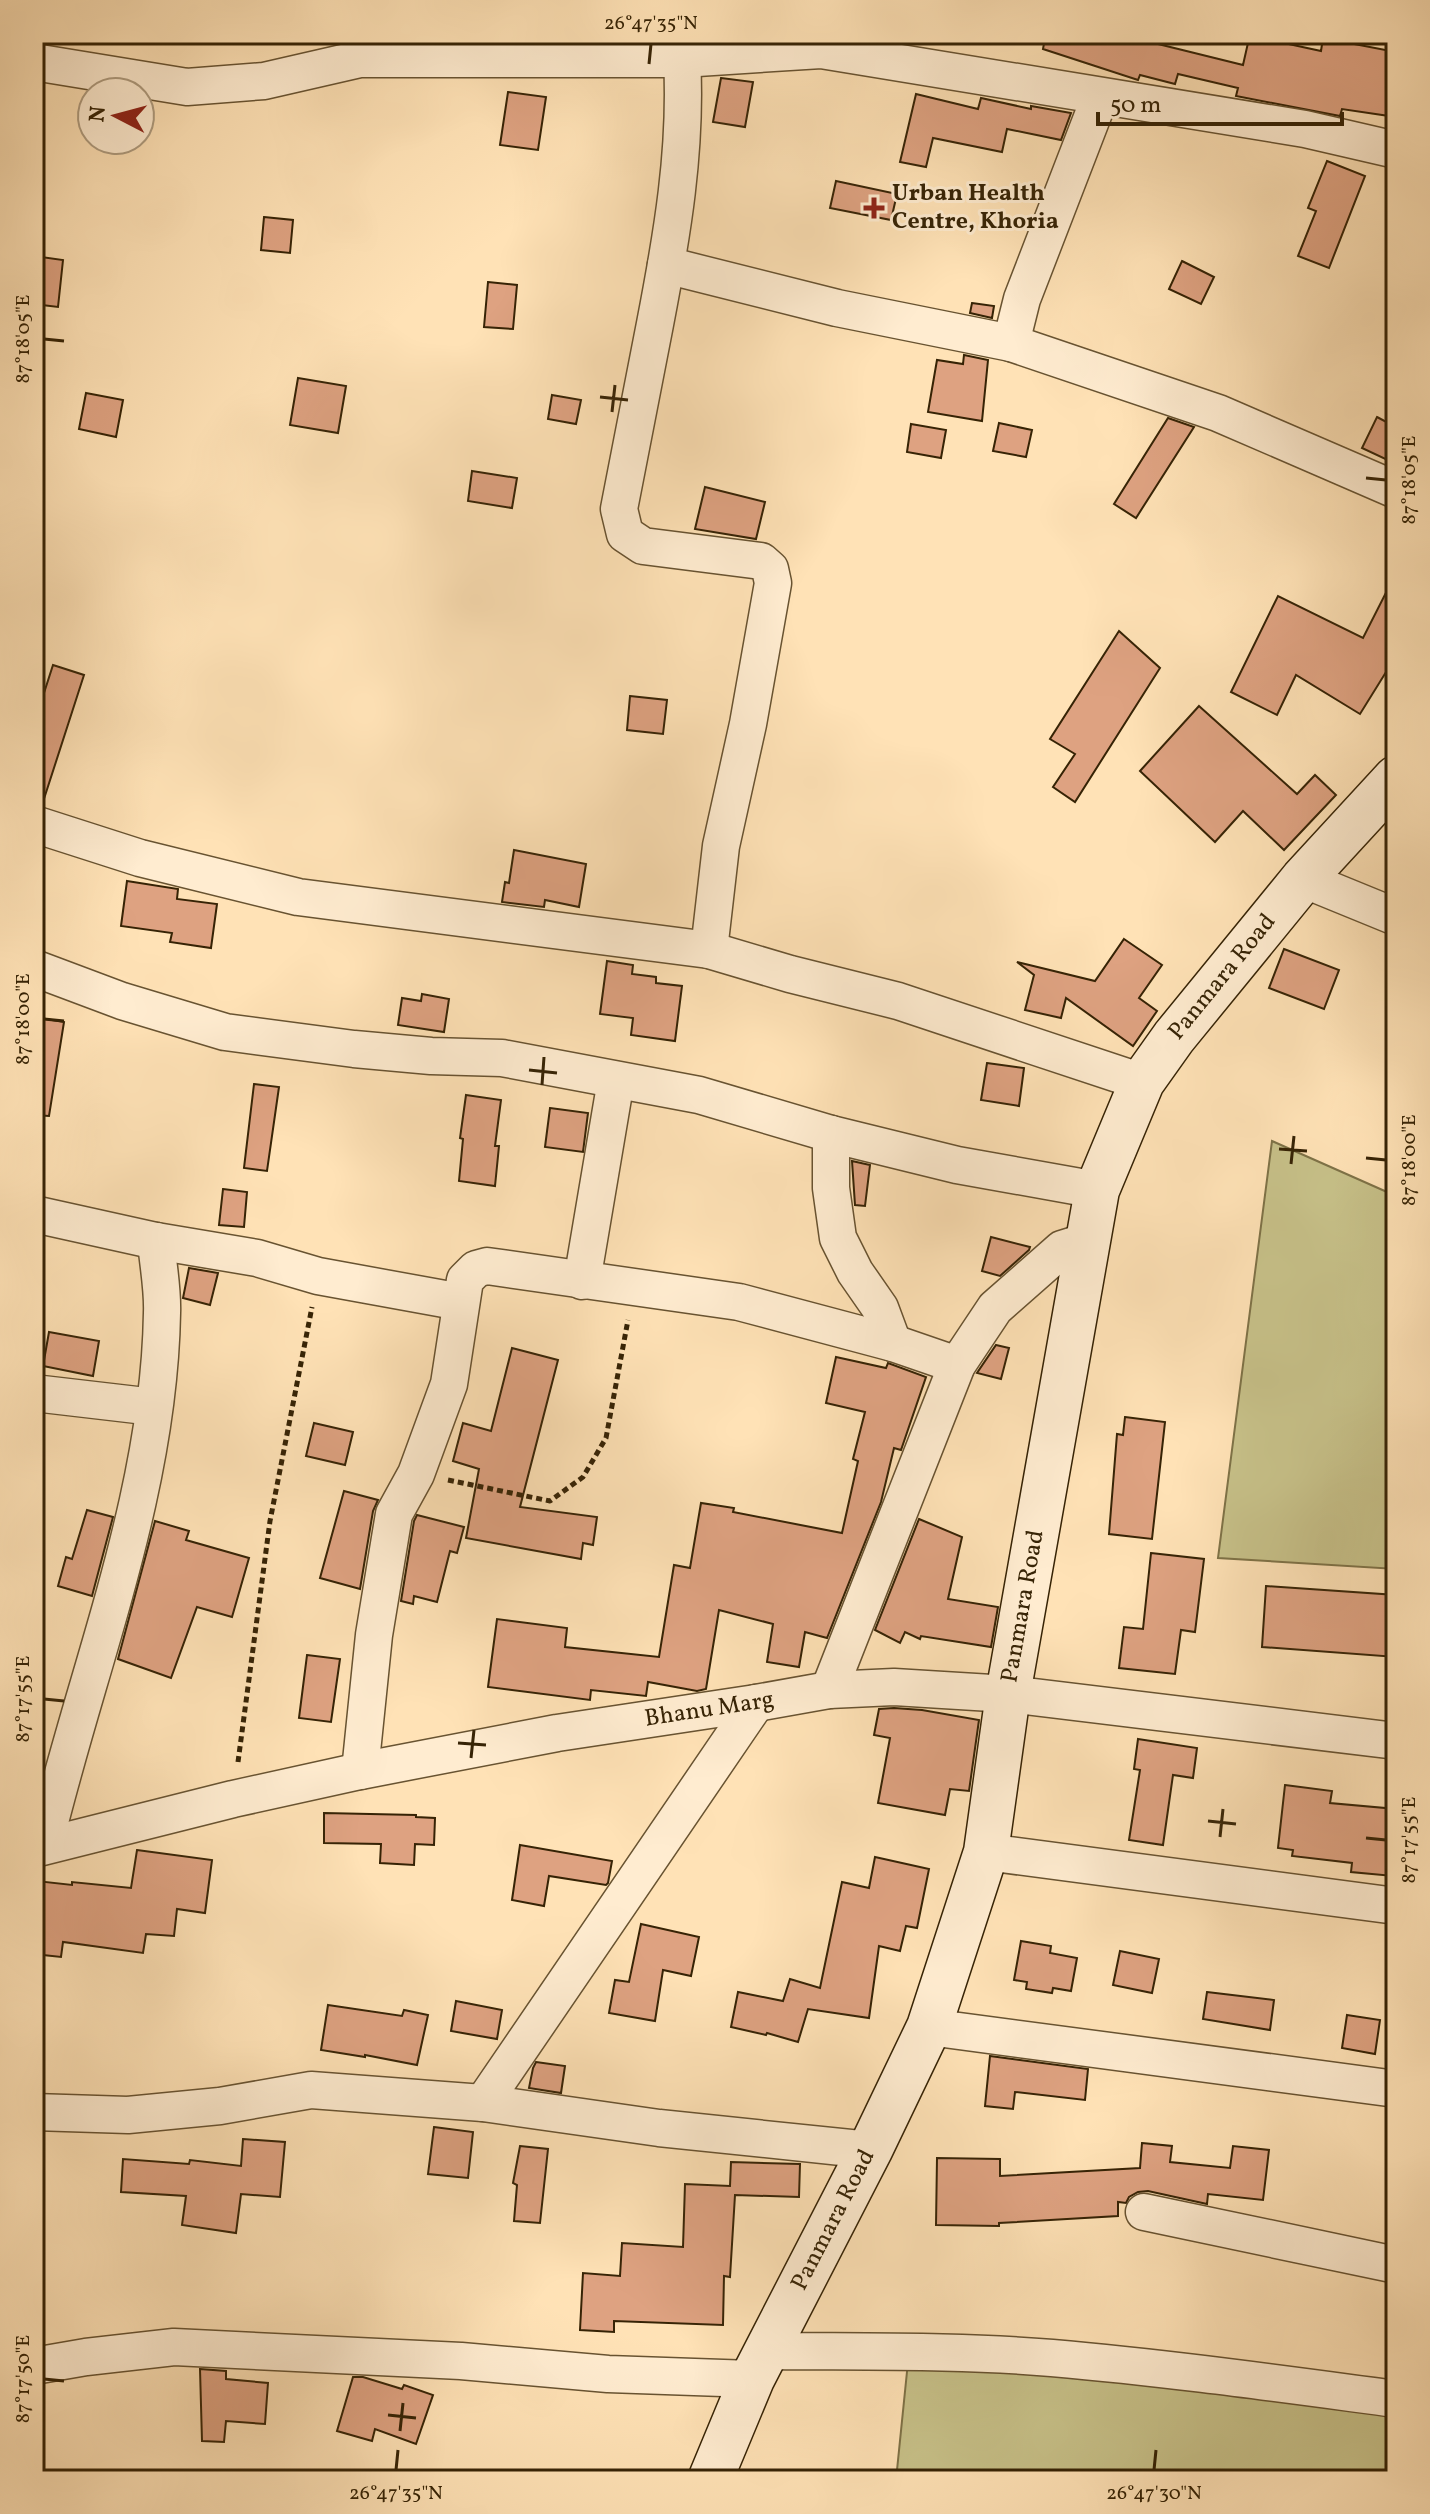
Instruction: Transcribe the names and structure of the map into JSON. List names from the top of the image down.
{
  "streets": {
    "street": ["Panmara Road", "Bhanu Marg"]
  },
  "crossings": [
    ["Panmara Road", "Bhanu Marg"]
  ],
  "places": {
    "health": ["Urban Health Centre, Khoria"]
  },
  "scale_bar": "50 m",
  "north": "left",
  "coordinates": [
    "26°47'35\"N",
    "87°18'05\"E",
    "87°18'00\"E",
    "87°17'55\"E",
    "87°17'50\"E",
    "26°47'30\"N"
  ]
}
